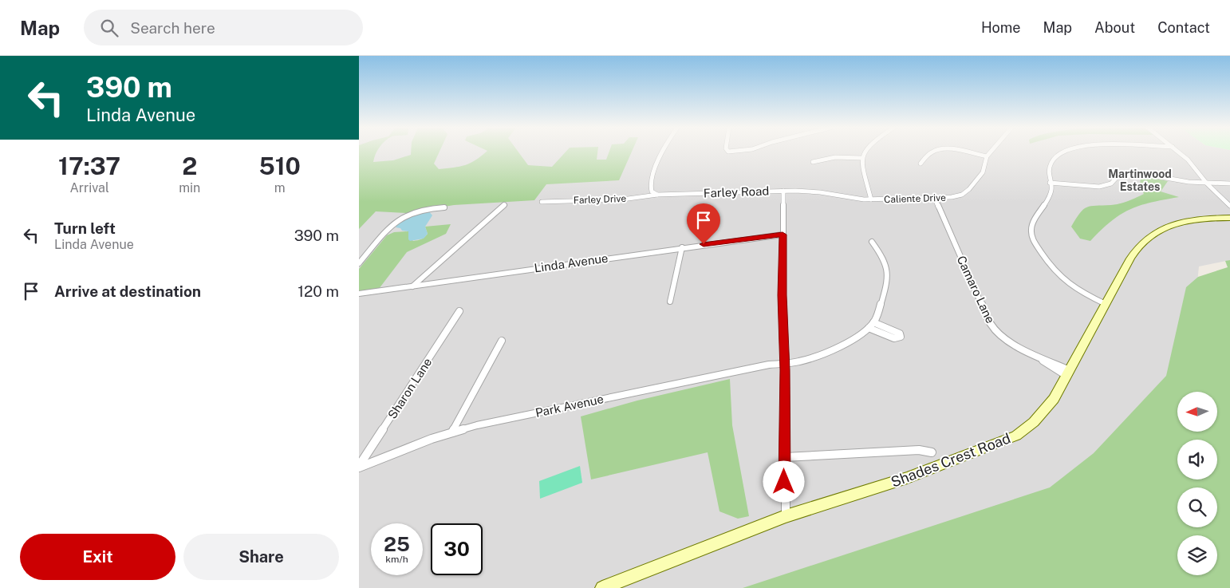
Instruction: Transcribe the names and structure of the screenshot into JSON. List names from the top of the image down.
{
  "streets": {
    "street": [
      "Farley Road",
      "Caliente Drive",
      "Farley Drive",
      "Linda Avenue",
      "Camaro Lane",
      "Sharon Lane",
      "Park Avenue",
      "Shades Crest Road"
    ]
  },
  "crossings": [
    ["Farley Road", "Caliente Drive"],
    ["Farley Road", "Farley Drive"],
    ["Farley Road", "Linda Avenue"],
    ["Farley Road", "Park Avenue"],
    ["Farley Road", "Shades Crest Road"],
    ["Caliente Drive", "Camaro Lane"],
    ["Camaro Lane", "Shades Crest Road"],
    ["Sharon Lane", "Park Avenue"]
  ],
  "districts": ["Martinwood Estates"],
  "north": "left",
  "page": {
    "header": "Map",
    "search": "Search here",
    "nav": [
      "Home",
      "Map",
      "About",
      "Contact"
    ],
    "turn": ["390 m", "Linda Avenue"],
    "eta": [
      "17:37",
      "Arrival",
      "2",
      "min",
      "510",
      "m"
    ],
    "list": [
      {
        "name": "Turn left",
        "note": "Linda Avenue",
        "value": "390 m"
      },
      {
        "name": "Arrive at destination",
        "value": "120 m"
      }
    ],
    "speed": "25 km/h",
    "limit": "30",
    "buttons": ["Exit", "Share"]
  }
}
